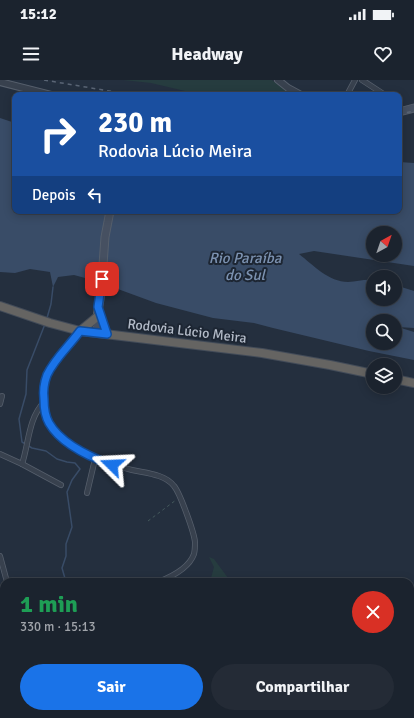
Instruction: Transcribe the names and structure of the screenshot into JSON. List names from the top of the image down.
{
  "streets": {
    "highway": ["Rodovia Lúcio Meira"]
  },
  "water": ["Rio Paraíba do Sul"],
  "north": "top right",
  "page": {
    "status": "15:12",
    "header": "Headway",
    "turn": ["230 m", "Rodovia Lúcio Meira"],
    "then": "Depois",
    "heading": ["1 min", "330 m · 15:13"],
    "buttons": ["Sair", "Compartilhar"]
  }
}
